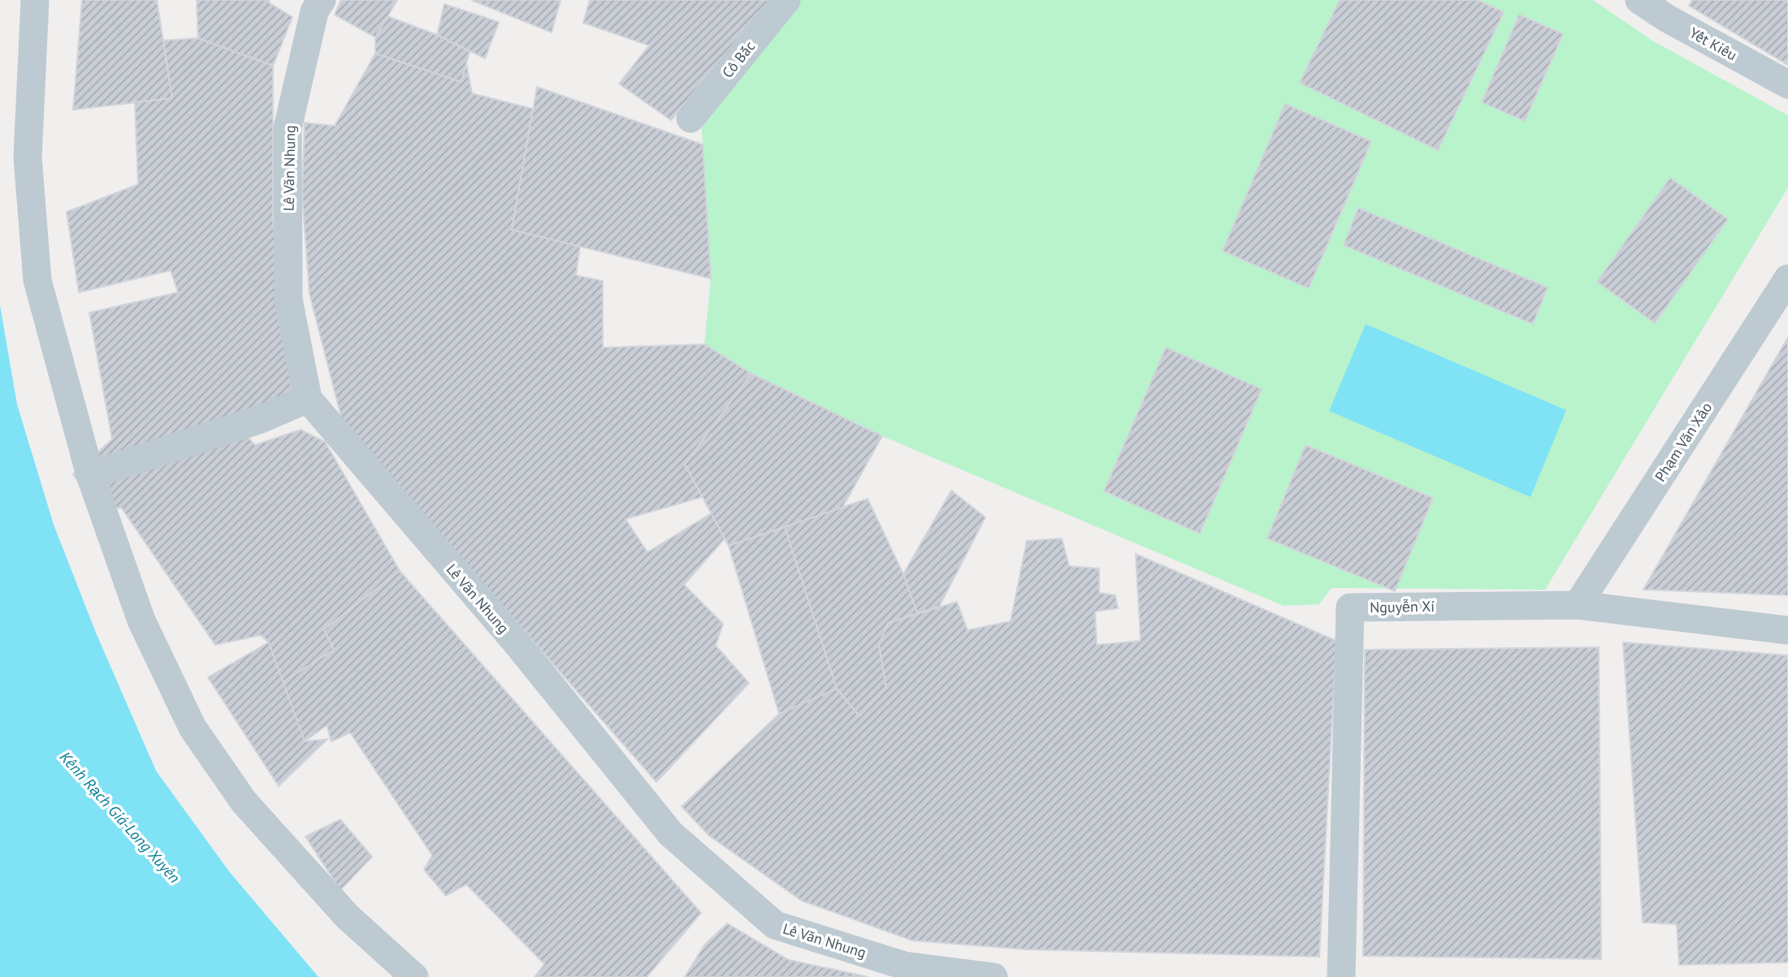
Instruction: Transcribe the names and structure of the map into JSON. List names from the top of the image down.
{
  "streets": {
    "street": [
      "Yết Kiêu",
      "Cô Bắc",
      "Lê Văn Nhung",
      "Phạm Văn Xảo",
      "Nguyễn Xí"
    ]
  },
  "crossings": [
    ["Phạm Văn Xảo", "Nguyễn Xí"]
  ],
  "water": ["Kênh Rạch Giá-Long Xuyên"]
}
